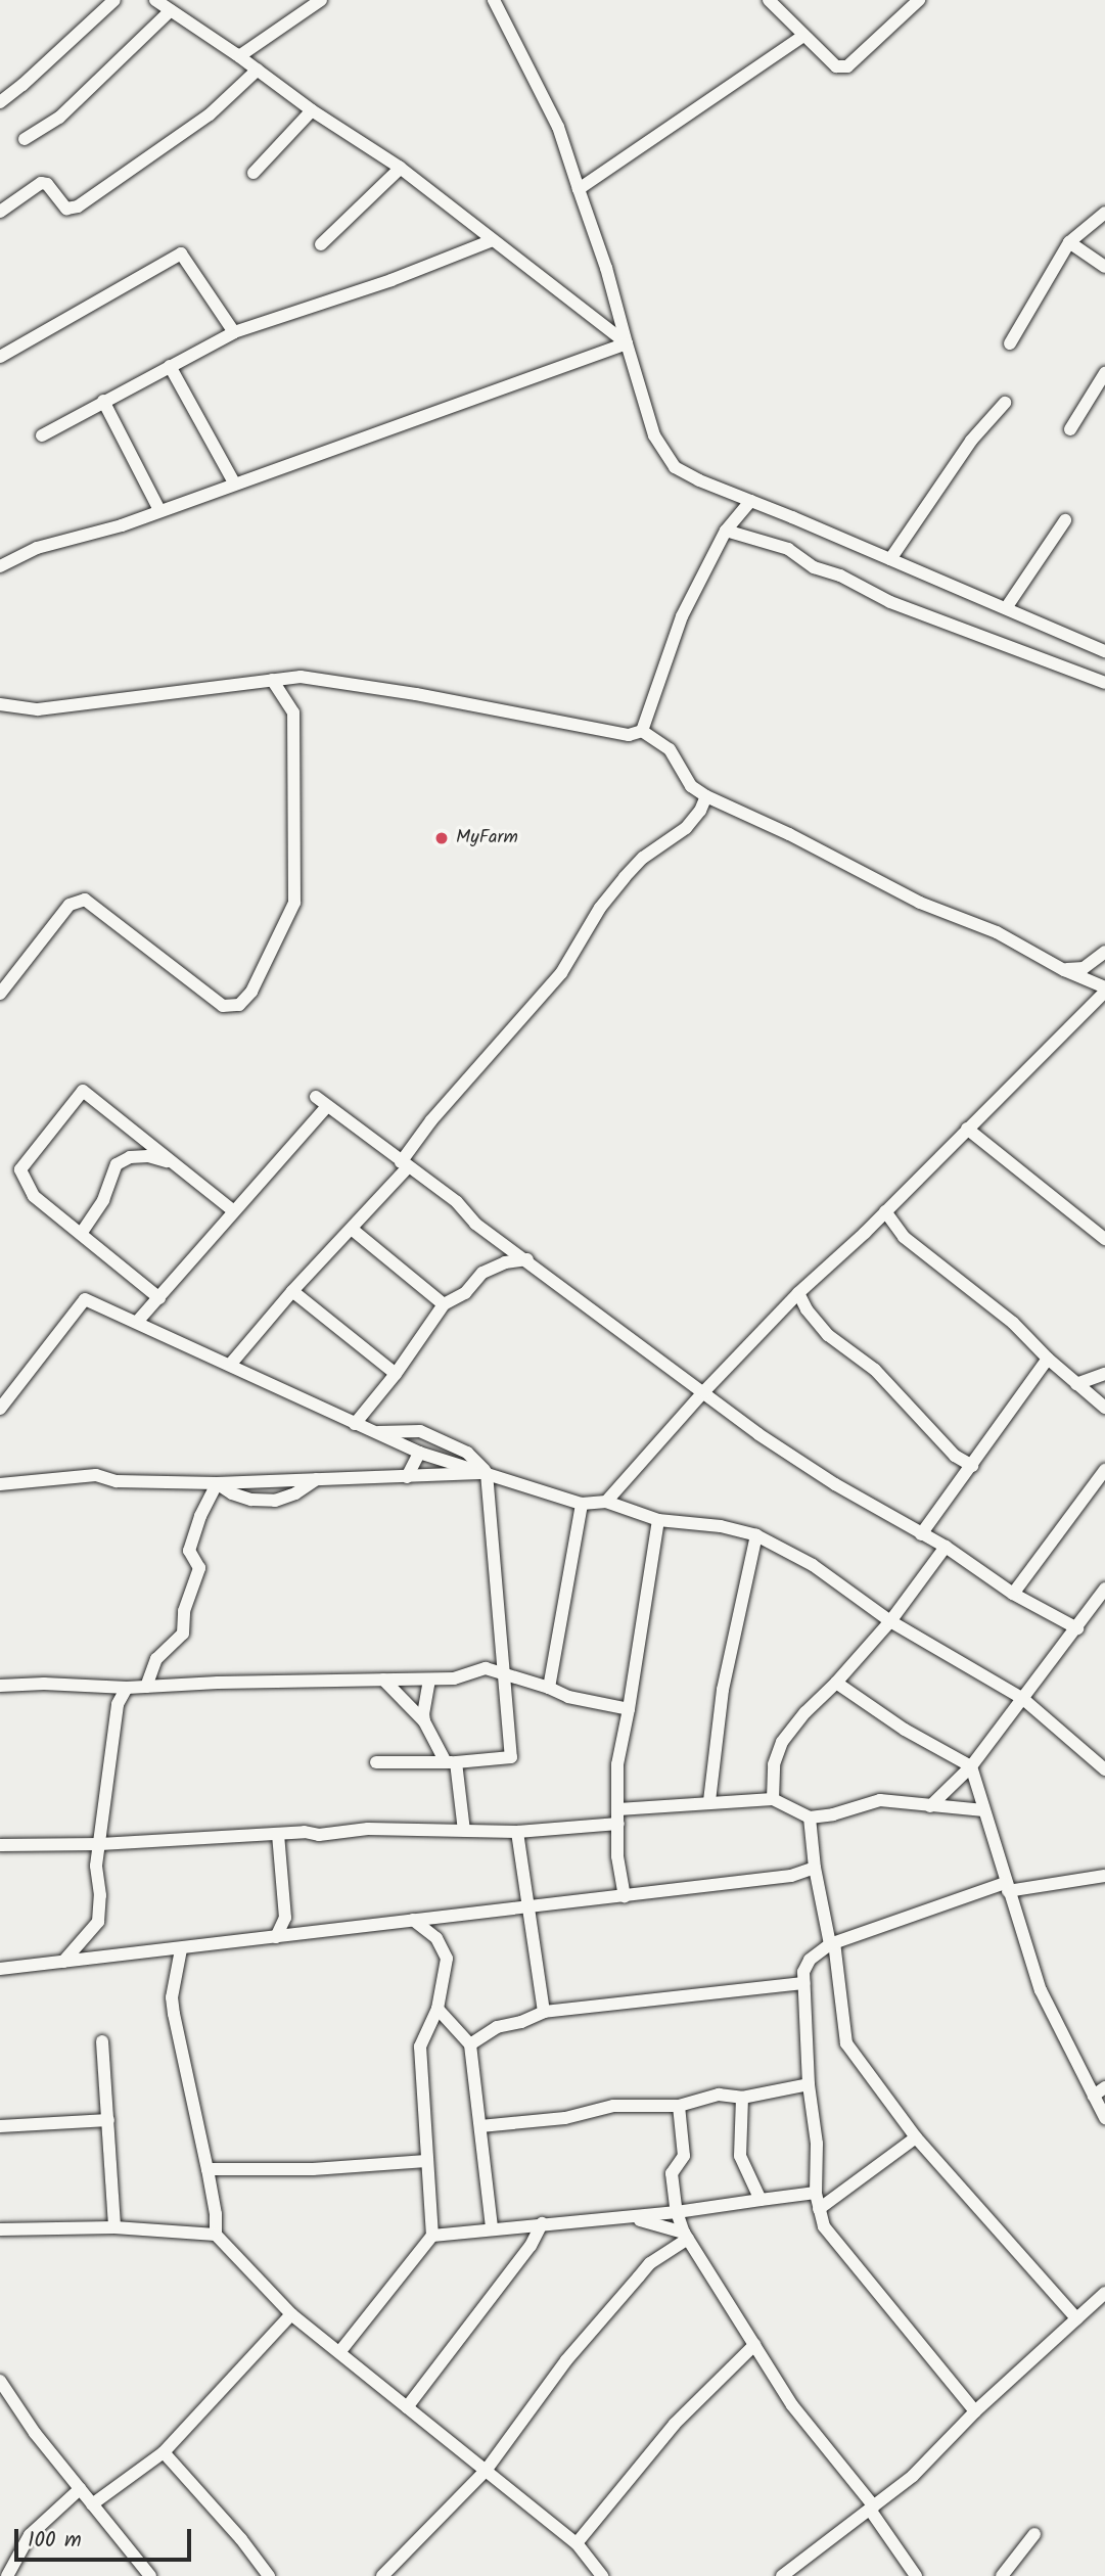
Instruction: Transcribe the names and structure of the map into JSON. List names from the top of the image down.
{
  "places": ["MyFarm"],
  "scale_bar": "100 m"
}
